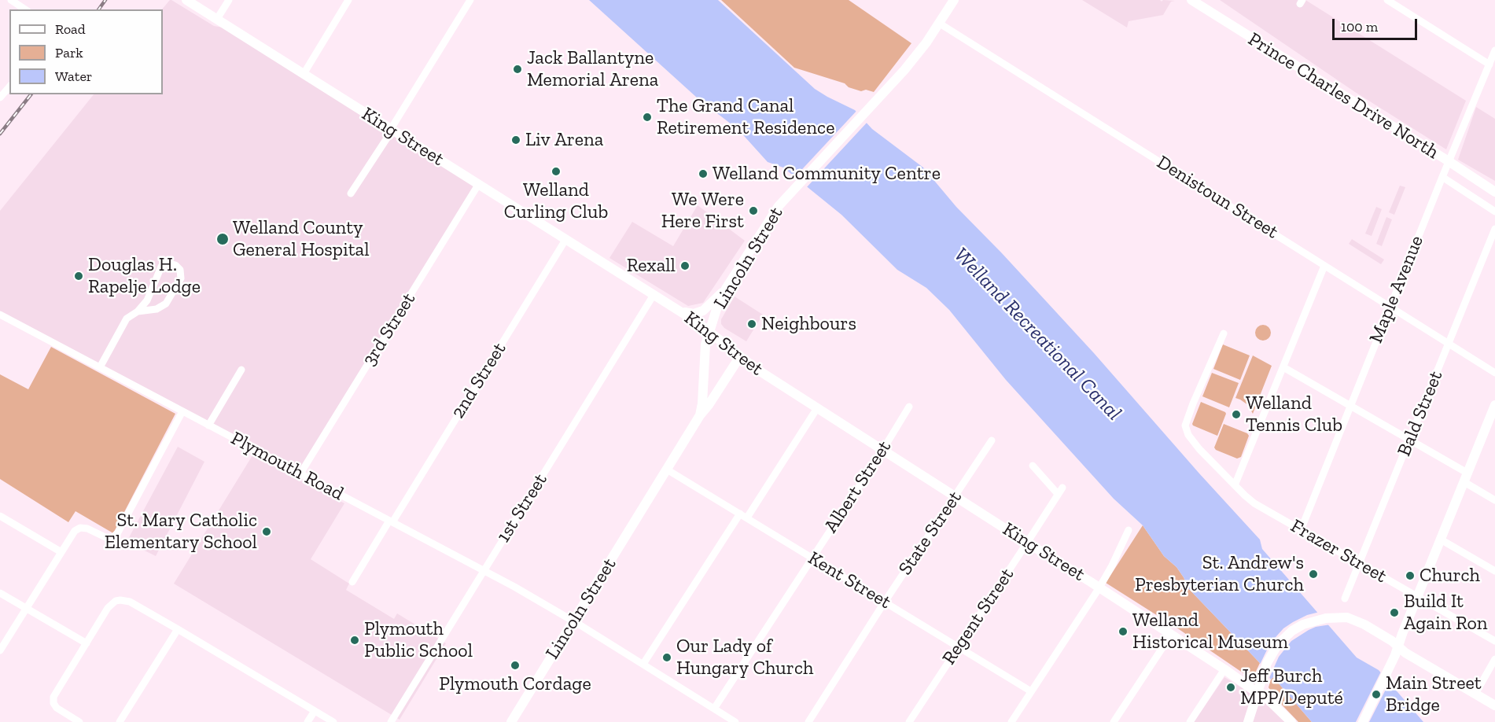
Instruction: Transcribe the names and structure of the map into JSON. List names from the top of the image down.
{
  "streets": {
    "main road": ["Prince Charles Drive North", "King Street", "Lincoln Street"],
    "street": [
      "Denistoun Street",
      "Maple Avenue",
      "3rd Street",
      "2nd Street",
      "Bald Street",
      "Plymouth Road",
      "Albert Street",
      "1st Street",
      "State Street",
      "Frazer Street",
      "Kent Street",
      "Regent Street"
    ]
  },
  "crossings": [
    ["Prince Charles Drive North", "Maple Avenue"],
    ["King Street", "Lincoln Street"],
    ["King Street", "3rd Street"],
    ["King Street", "2nd Street"],
    ["King Street", "Albert Street"],
    ["King Street", "1st Street"],
    ["King Street", "State Street"],
    ["King Street", "Regent Street"],
    ["Denistoun Street", "Lincoln Street"],
    ["Denistoun Street", "Maple Avenue"],
    ["Denistoun Street", "Bald Street"],
    ["Lincoln Street", "Plymouth Road"],
    ["Lincoln Street", "Kent Street"],
    ["Maple Avenue", "Frazer Street"],
    ["3rd Street", "Plymouth Road"],
    ["2nd Street", "Plymouth Road"],
    ["Bald Street", "Frazer Street"],
    ["Plymouth Road", "Albert Street"],
    ["Plymouth Road", "1st Street"],
    ["Albert Street", "Kent Street"],
    ["State Street", "Kent Street"],
    ["Kent Street", "Regent Street"]
  ],
  "water": ["Welland Recreational Canal"],
  "places": [
    "Jack Ballantyne Memorial Arena",
    "The Grand Canal Retirement Residence",
    "Liv Arena",
    "Welland Curling Club",
    "Welland Community Centre",
    "We Were Here First",
    "Welland County General Hospital",
    "Rexall",
    "Douglas H. Rapelje Lodge",
    "Neighbours",
    "Welland Tennis Club",
    "St. Mary Catholic Elementary School",
    "St. Andrew's Presbyterian Church",
    "Church",
    "Build It Again Ron",
    "Welland Historical Museum",
    "Plymouth Public School",
    "Our Lady of Hungary Church",
    "Plymouth Cordage",
    "Jeff Burch MPP/Deputé",
    "Main Street Bridge"
  ],
  "legend": ["Road", "Park", "Water"],
  "scale_bar": "100 m"
}
